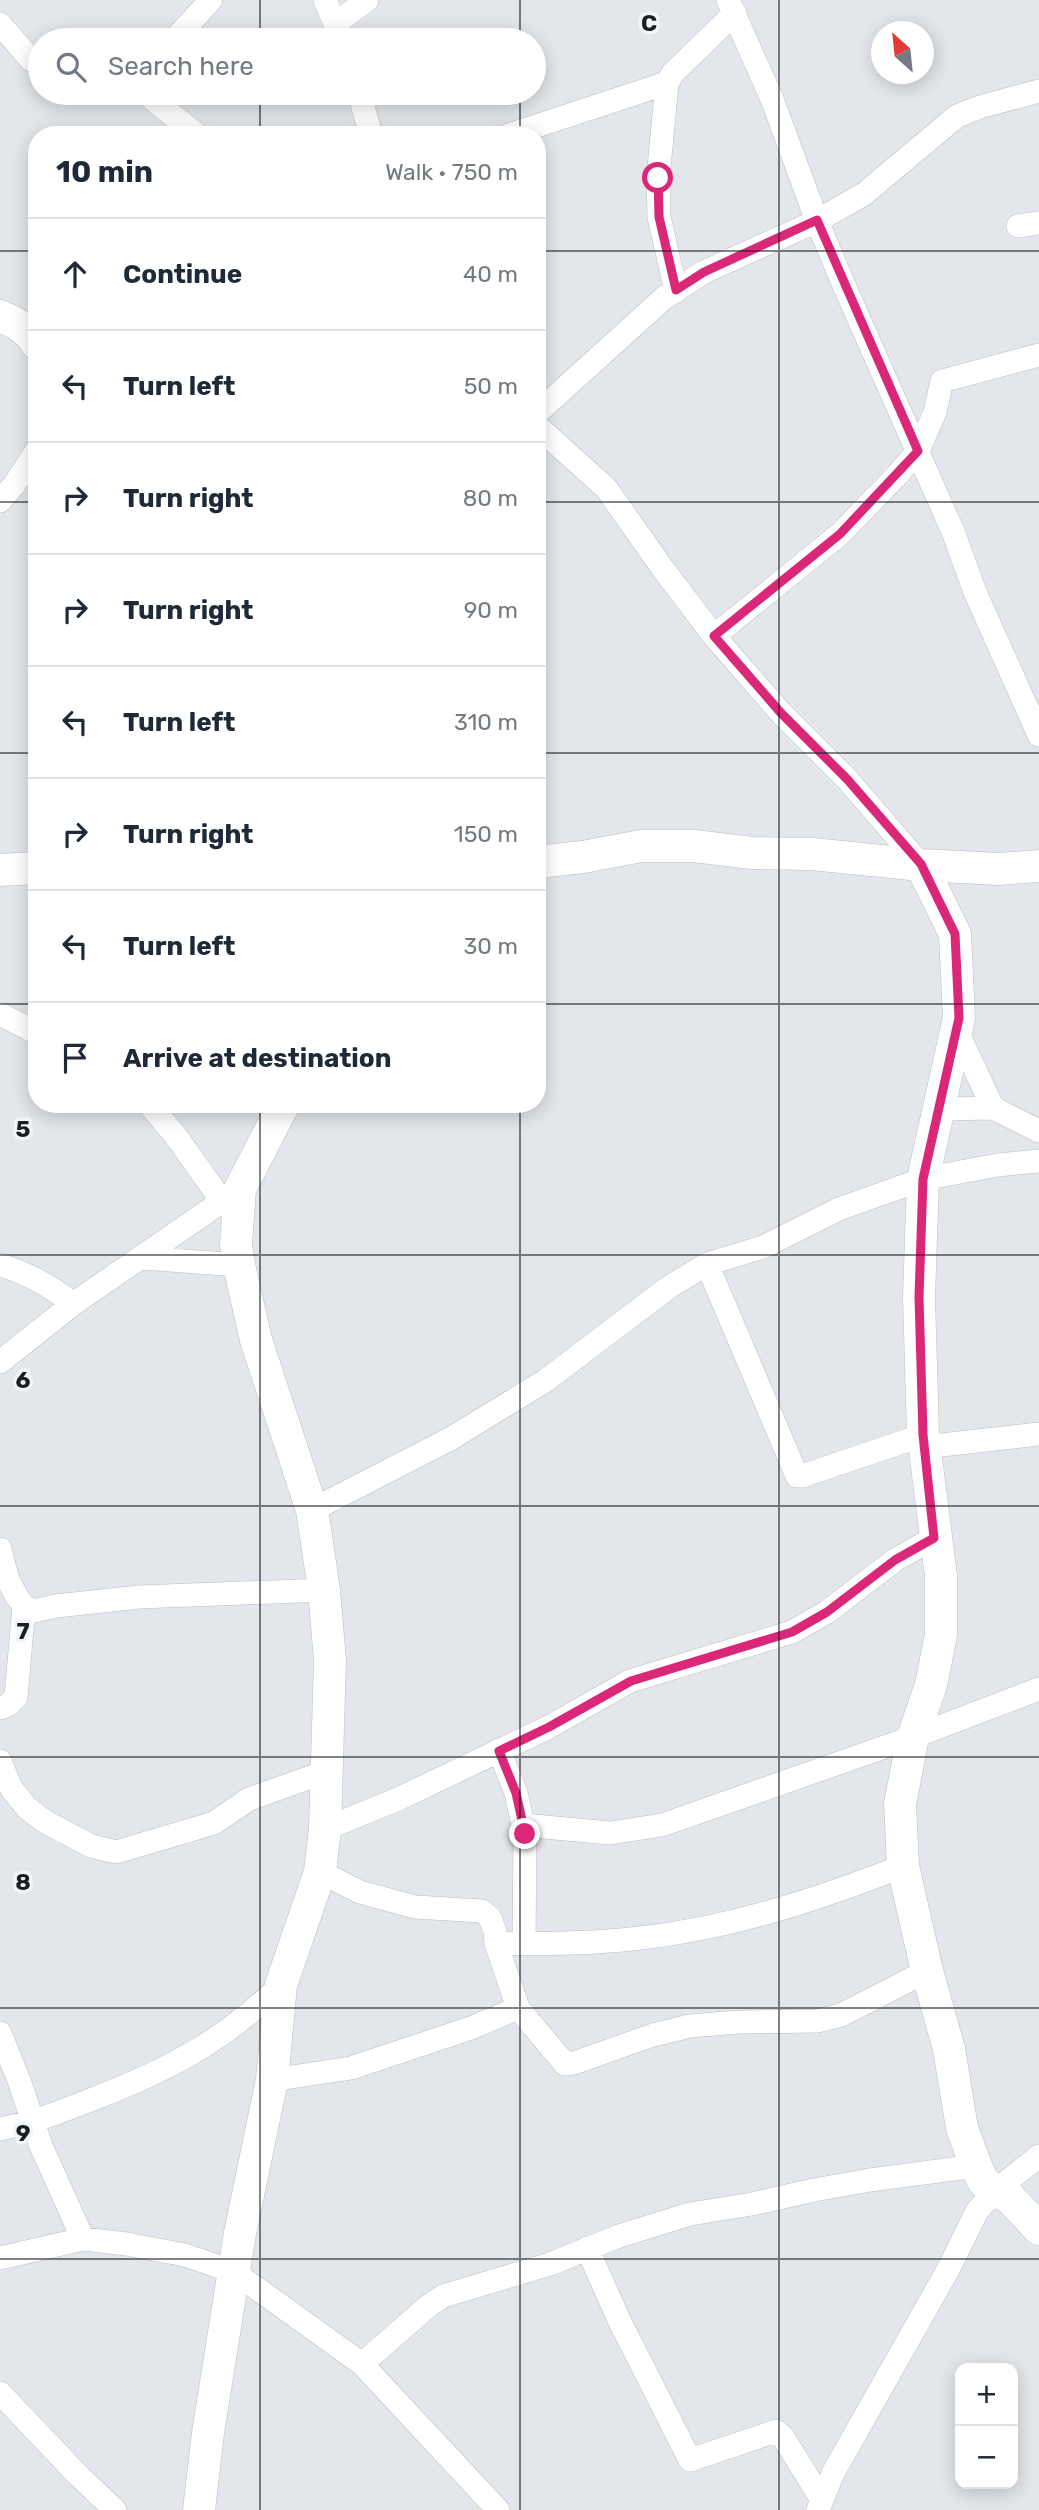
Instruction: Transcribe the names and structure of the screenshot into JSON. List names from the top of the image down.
{
  "north": "top left",
  "page": {
    "search": "Search here",
    "heading": ["10 min", "Walk · 750 m"],
    "list": [
      ["Continue", "40 m"],
      ["Turn left", "50 m"],
      ["Turn right", "80 m"],
      ["Turn right", "90 m"],
      ["Turn left", "310 m"],
      ["Turn right", "150 m"],
      ["Turn left", "30 m"],
      "Arrive at destination"
    ],
    "map_buttons": ["+", "−"]
  },
  "grid": {
    "columns": ["C"],
    "rows": [
      "5",
      "6",
      "7",
      "8",
      "9"
    ]
  }
}
